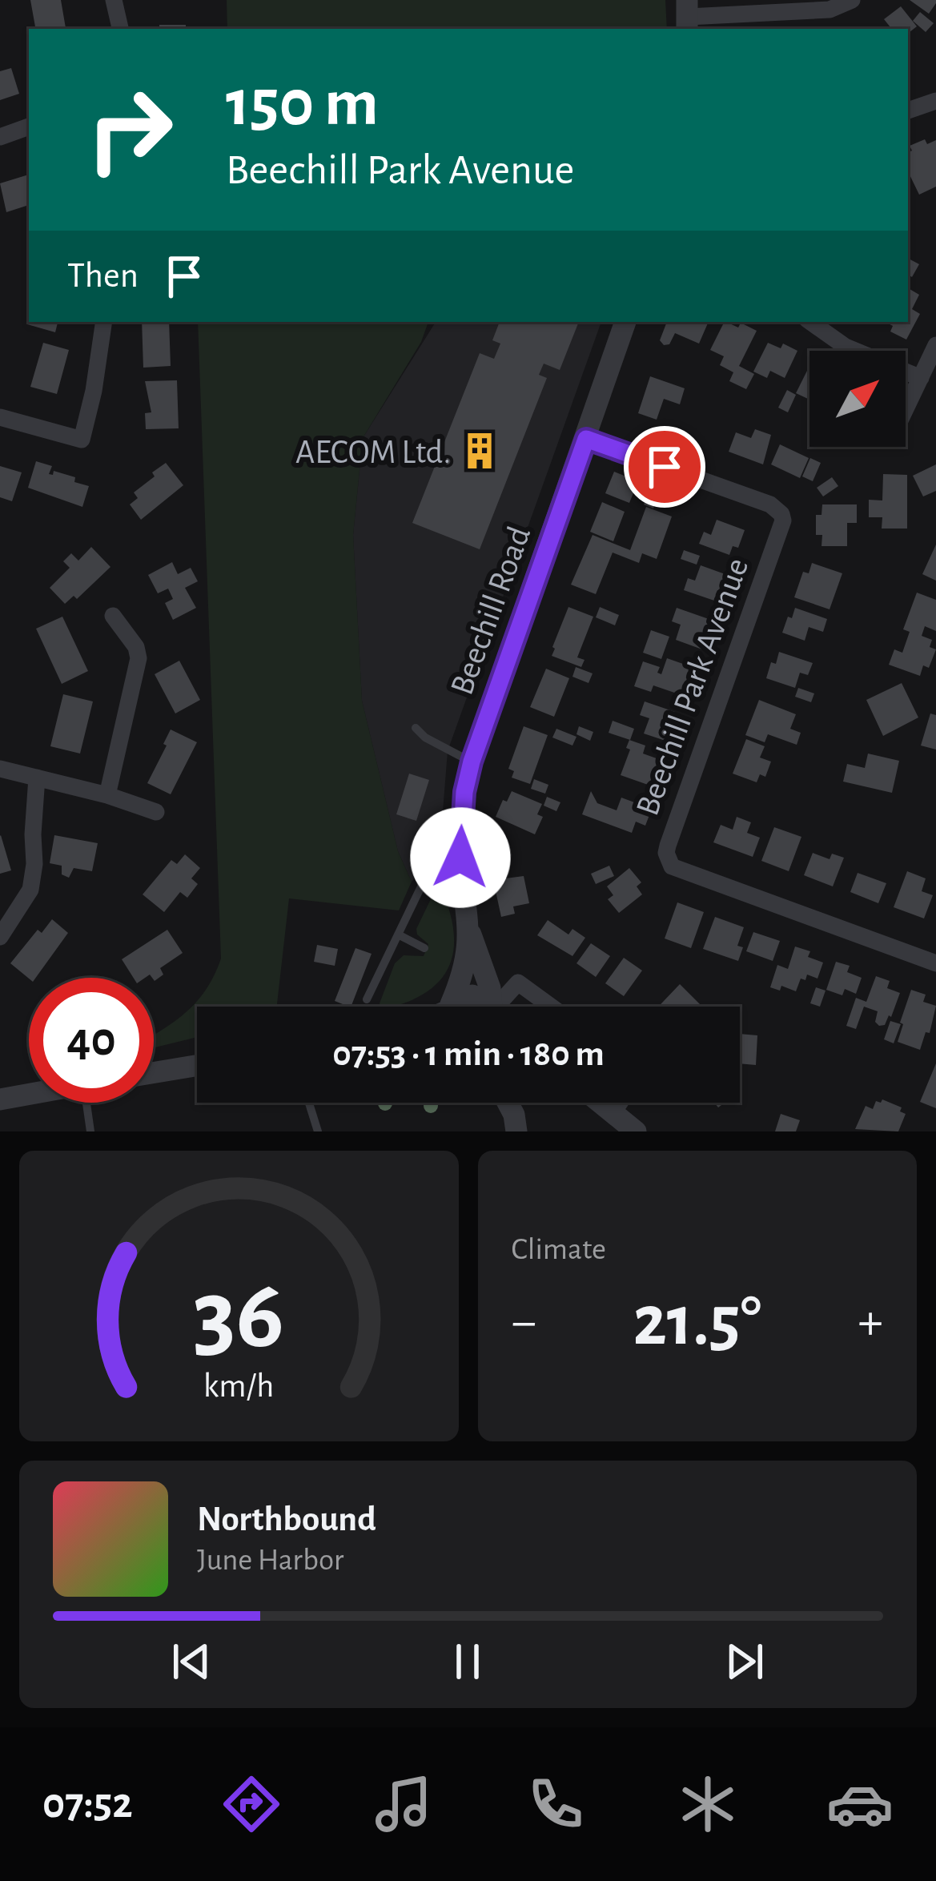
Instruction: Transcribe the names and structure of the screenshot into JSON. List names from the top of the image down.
{
  "streets": {
    "street": ["Beechill Road", "Beechill Park Avenue"]
  },
  "crossings": [
    ["Beechill Road", "Beechill Park Avenue"]
  ],
  "places": {
    "building": ["AECOM Ltd."]
  },
  "north": "top right",
  "page": {
    "turn": ["150 m", "Beechill Park Avenue"],
    "then": "Then",
    "limit": "40",
    "trip": "07:53 · 1 min · 180 m",
    "tile": "Climate",
    "heat": ["−", "21.5°", "+"],
    "song": ["Northbound", "June Harbor"],
    "tabs": "07:52",
    "gauge": ["36", "km/h"]
  }
}
